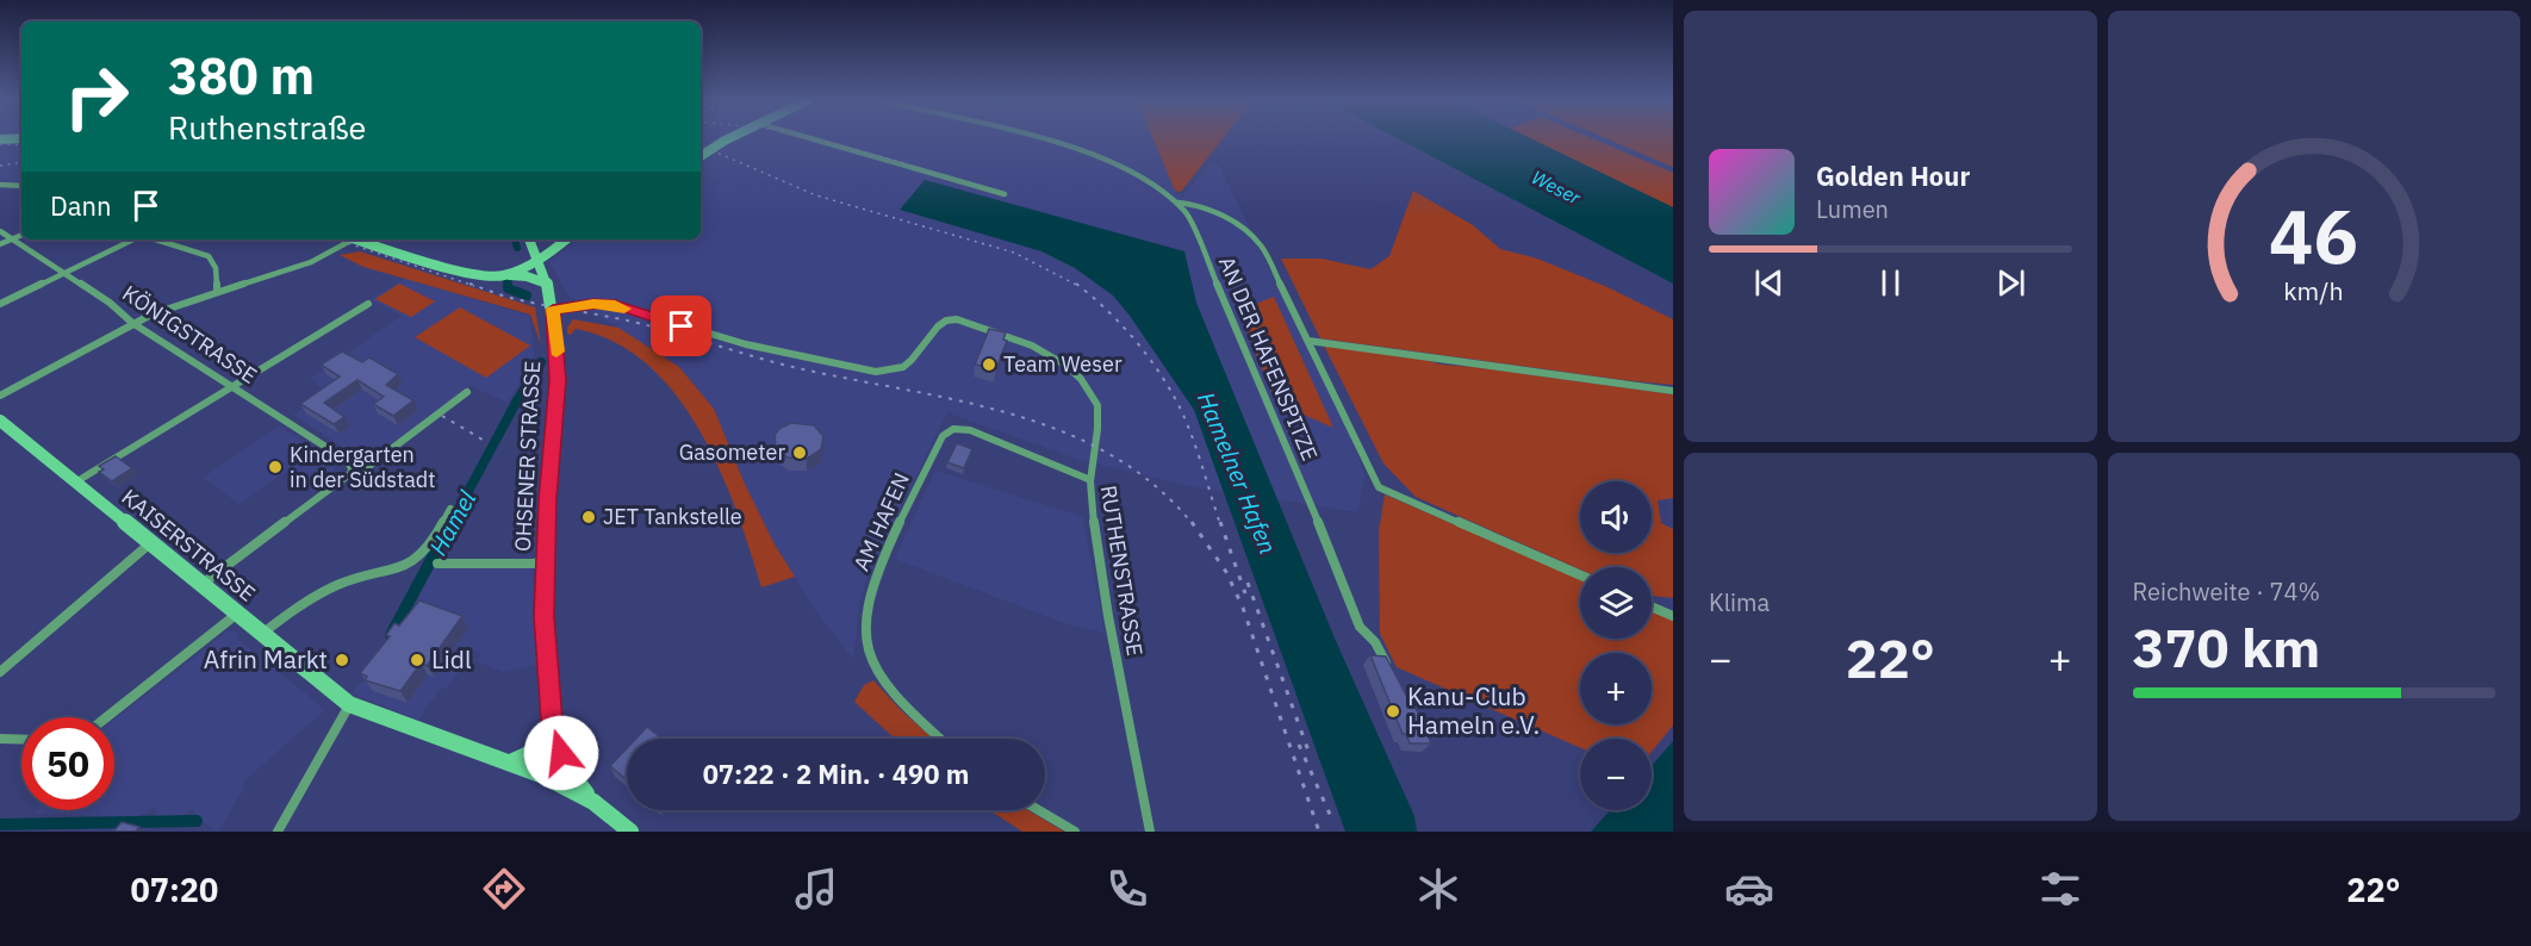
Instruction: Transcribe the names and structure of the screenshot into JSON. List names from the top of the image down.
{
  "streets": {
    "main road": ["OHSENER STRASSE", "KAISERSTRASSE"],
    "street": [
      "KÖNIGSTRASSE",
      "AN DER HAFENSPITZE",
      "AM HAFEN",
      "RUTHENSTRASSE"
    ]
  },
  "crossings": [
    ["OHSENER STRASSE", "KAISERSTRASSE"],
    ["OHSENER STRASSE", "RUTHENSTRASSE"],
    ["AM HAFEN", "RUTHENSTRASSE"]
  ],
  "water": ["Weser", "Hamelner Hafen", "Hamel"],
  "places": [
    "Team Weser",
    "Gasometer",
    "Kindergarten in der Südstadt",
    "JET Tankstelle",
    "Afrin Markt",
    "Lidl",
    "Kanu-Club Hameln e.V."
  ],
  "page": {
    "turn": ["380 m", "Ruthenstraße"],
    "song": ["Golden Hour", "Lumen"],
    "then": "Dann",
    "tile": [
      "Klima",
      ["Reichweite · 74%", "370 km"]
    ],
    "map_buttons": ["+", "−"],
    "heat": ["−", "22°", "+"],
    "limit": "50",
    "trip": "07:22 · 2 Min. · 490 m",
    "tabs": ["07:20", "22°"],
    "gauge": ["46", "km/h"]
  }
}
